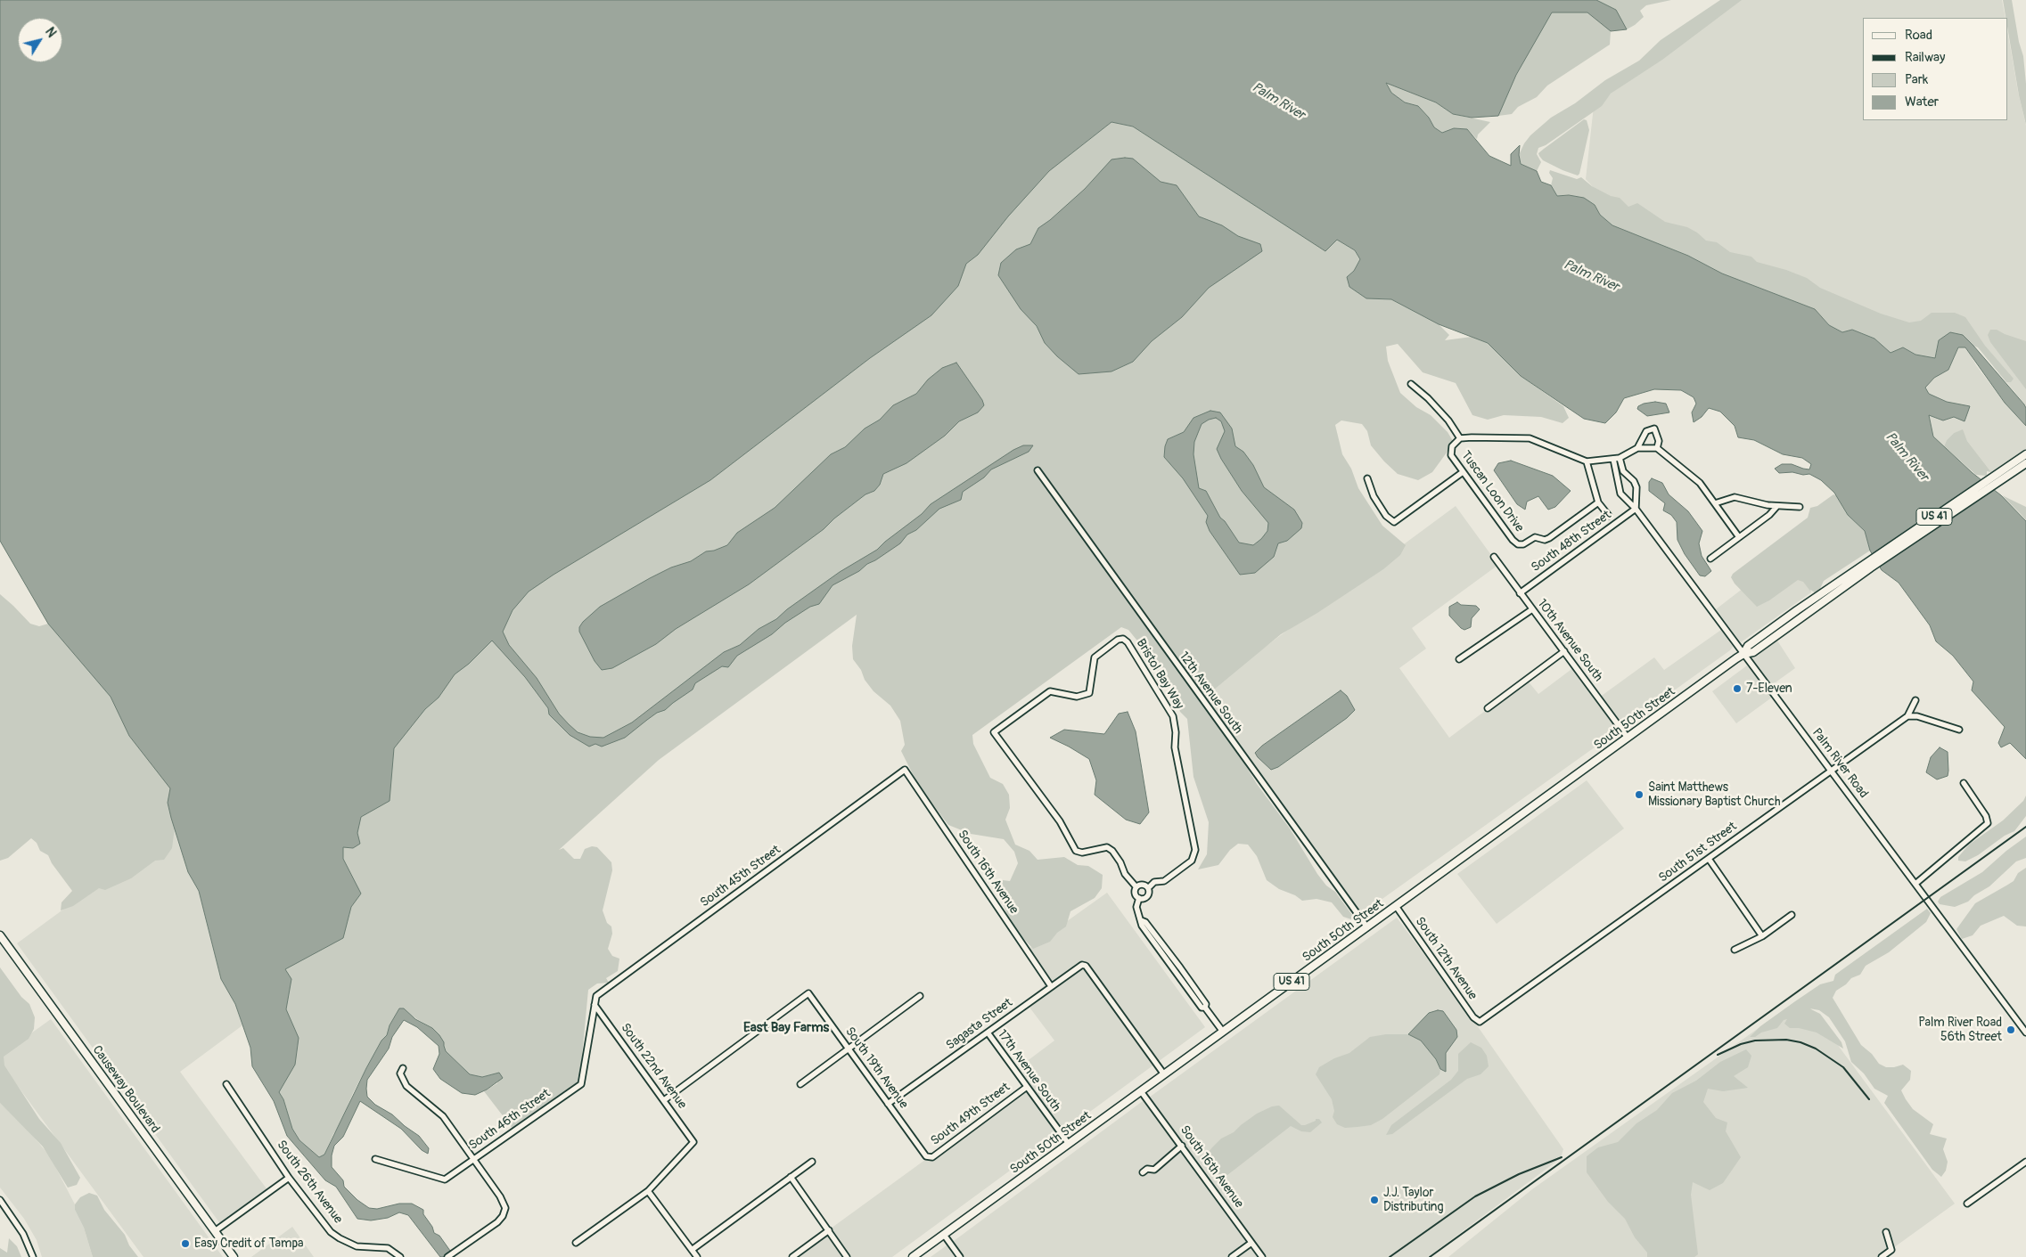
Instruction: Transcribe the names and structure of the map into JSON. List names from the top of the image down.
{
  "streets": {
    "main road": ["US 41", "South 50th Street", "Causeway Boulevard"],
    "street": [
      "Tuscan Loon Drive",
      "South 48th Street",
      "10th Avenue South",
      "Bristol Bay Way",
      "12th Avenue South",
      "Palm River Road",
      "South 51st Street",
      "South 16th Avenue",
      "South 45th Street",
      "South 12th Avenue",
      "Sagasta Street",
      "South 22nd Avenue",
      "South 19th Avenue",
      "17th Avenue South",
      "South 49th Street",
      "South 46th Street",
      "South 26th Avenue"
    ]
  },
  "crossings": [
    ["Tuscan Loon Drive", "Palm River Road"],
    ["South 48th Street", "10th Avenue South"],
    ["South 48th Street", "Palm River Road"],
    ["10th Avenue South", "South 50th Street"],
    ["12th Avenue South", "South 50th Street"],
    ["South 50th Street", "Palm River Road"],
    ["South 50th Street", "South 16th Avenue"],
    ["South 50th Street", "South 12th Avenue"],
    ["South 50th Street", "Sagasta Street"],
    ["South 50th Street", "17th Avenue South"],
    ["Palm River Road", "South 51st Street"],
    ["South 51st Street", "South 12th Avenue"],
    ["South 16th Avenue", "South 45th Street"],
    ["South 16th Avenue", "Sagasta Street"],
    ["South 45th Street", "South 22nd Avenue"],
    ["South 45th Street", "South 46th Street"],
    ["Sagasta Street", "South 19th Avenue"],
    ["Sagasta Street", "17th Avenue South"],
    ["South 22nd Avenue", "South 19th Avenue"],
    ["South 22nd Avenue", "South 46th Street"],
    ["South 19th Avenue", "South 49th Street"],
    ["17th Avenue South", "South 49th Street"]
  ],
  "districts": ["East Bay Farms"],
  "water": ["Palm River"],
  "places": [
    "7-Eleven",
    "Saint Matthews Missionary Baptist Church",
    "Palm River Road 56th Street",
    "J.J. Taylor Distributing",
    "Easy Credit of Tampa"
  ],
  "legend": [
    "Road",
    "Railway",
    "Park",
    "Water"
  ],
  "north": "top right"
}
